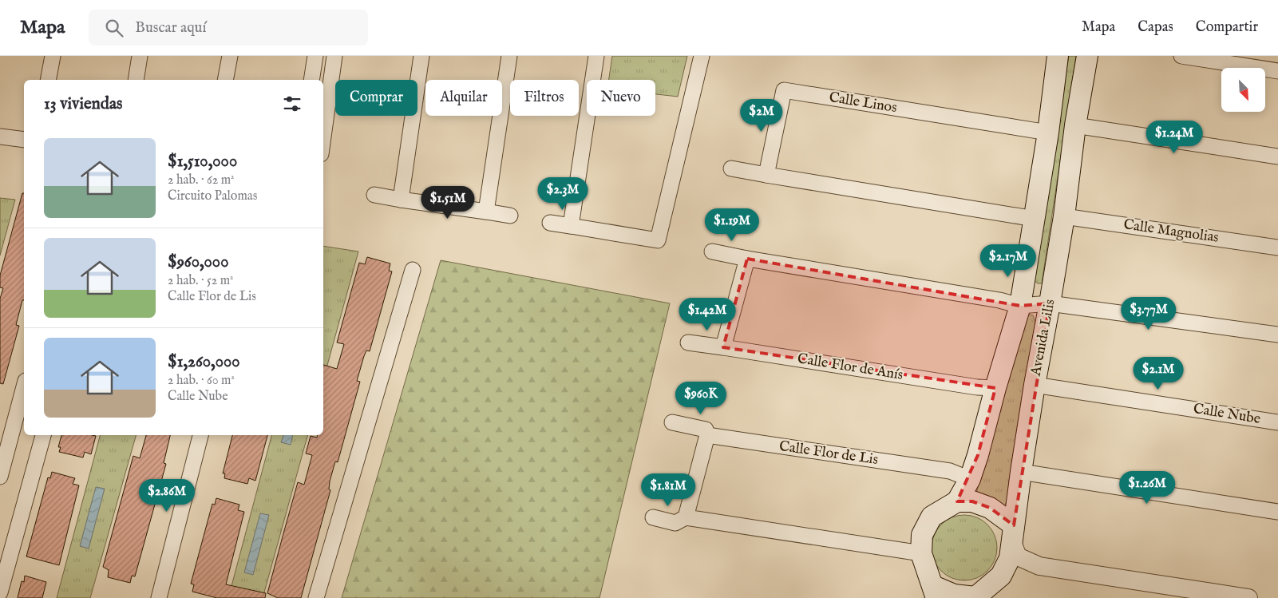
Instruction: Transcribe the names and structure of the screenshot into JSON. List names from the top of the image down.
{
  "streets": {
    "main road": ["Avenida Lilis"],
    "street": [
      "Calle Linos",
      "Calle Magnolias",
      "Calle Flor de Anís",
      "Calle Nube",
      "Calle Flor de Lis"
    ]
  },
  "crossings": [
    ["Calle Linos", "Avenida Lilis"],
    ["Calle Magnolias", "Avenida Lilis"],
    ["Avenida Lilis", "Calle Flor de Anís"],
    ["Avenida Lilis", "Calle Nube"],
    ["Avenida Lilis", "Calle Flor de Lis"]
  ],
  "north": "bottom right",
  "page": {
    "header": "Mapa",
    "search": "Buscar aquí",
    "nav": ["Mapa", "Capas", "Compartir"],
    "chip": [
      "Comprar",
      "Alquilar",
      "Filtros",
      "Nuevo"
    ],
    "heading": "13 viviendas",
    "price": [
      "$2M",
      "$1.24M",
      "$2.3M",
      "$1.51M",
      "$1.19M",
      "$2.17M",
      "$3.77M",
      "$1.42M",
      "$2.1M",
      "$960K",
      "$1.26M",
      "$1.81M",
      "$2.86M"
    ],
    "list": [
      {
        "name": "$1,510,000",
        "note": "2 hab. · 62 m² · Circuito Palomas"
      },
      {
        "name": "$960,000",
        "note": "2 hab. · 52 m² · Calle Flor de Lis"
      },
      {
        "name": "$1,260,000",
        "note": "2 hab. · 60 m² · Calle Nube"
      }
    ]
  }
}
